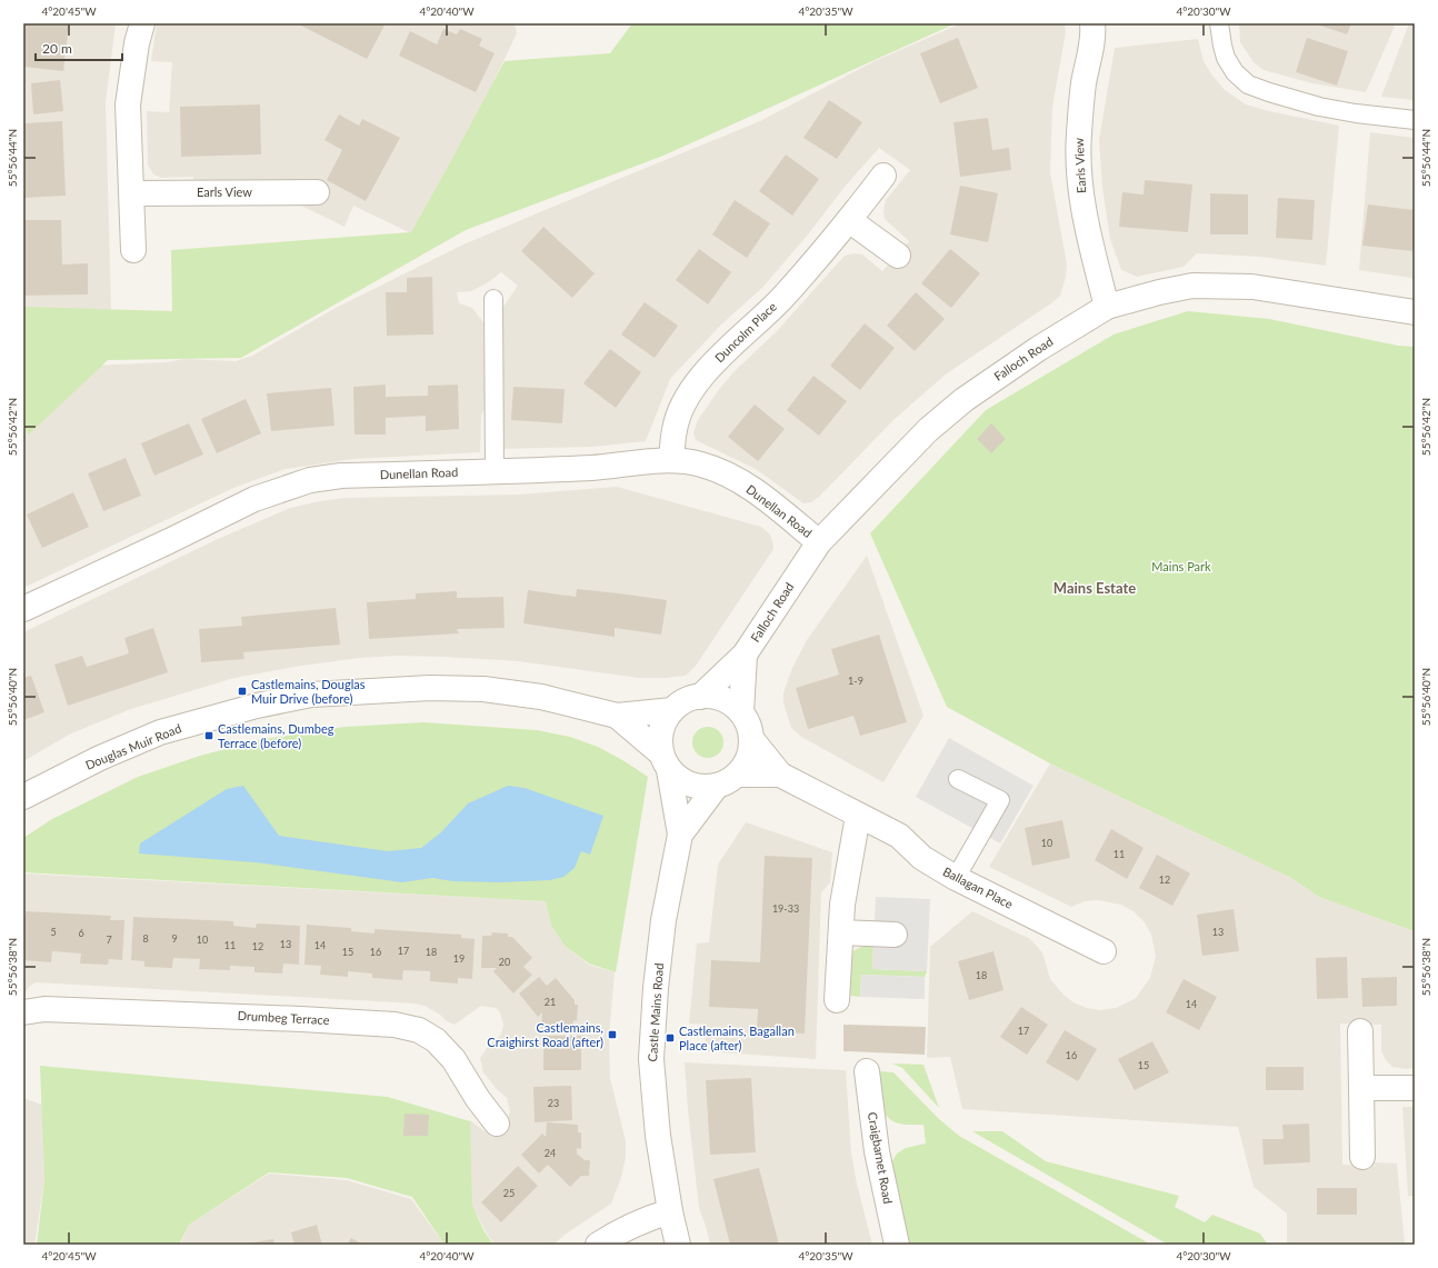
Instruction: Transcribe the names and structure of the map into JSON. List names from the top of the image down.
{
  "streets": {
    "street": [
      "Earls View",
      "Duncolm Place",
      "Falloch Road",
      "Dunellan Road",
      "Douglas Muir Road",
      "Ballagan Place",
      "Castle Mains Road",
      "Drumbeg Terrace",
      "Craigbarnet Road"
    ]
  },
  "crossings": [
    ["Earls View", "Falloch Road"],
    ["Duncolm Place", "Dunellan Road"],
    ["Falloch Road", "Dunellan Road"],
    ["Falloch Road", "Douglas Muir Road"],
    ["Falloch Road", "Ballagan Place"],
    ["Falloch Road", "Castle Mains Road"],
    ["Douglas Muir Road", "Ballagan Place"],
    ["Douglas Muir Road", "Castle Mains Road"],
    ["Ballagan Place", "Castle Mains Road"]
  ],
  "districts": ["Mains Estate"],
  "parks": ["Mains Park"],
  "places": {
    "transit": [
      "Castlemains, Douglas Muir Drive (before)",
      "Castlemains, Dumbeg Terrace (before)",
      "Castlemains, Craighirst Road (after)",
      "Castlemains, Bagallan Place (after)"
    ]
  },
  "house_numbers": [
    "1-9",
    "10",
    "11",
    "12",
    "19-33",
    "5",
    "13",
    "6",
    "8",
    "9",
    "7",
    "10",
    "13",
    "11",
    "14",
    "12",
    "17",
    "15",
    "16",
    "18",
    "19",
    "20",
    "18",
    "21",
    "14",
    "17",
    "16",
    "15",
    "23",
    "24",
    "25"
  ],
  "scale_bar": "20 m",
  "coordinates": [
    "4°20'45\"W",
    "4°20'40\"W",
    "4°20'35\"W",
    "4°20'30\"W",
    "55°56'44\"N",
    "55°56'42\"N",
    "55°56'40\"N",
    "55°56'38\"N"
  ]
}
